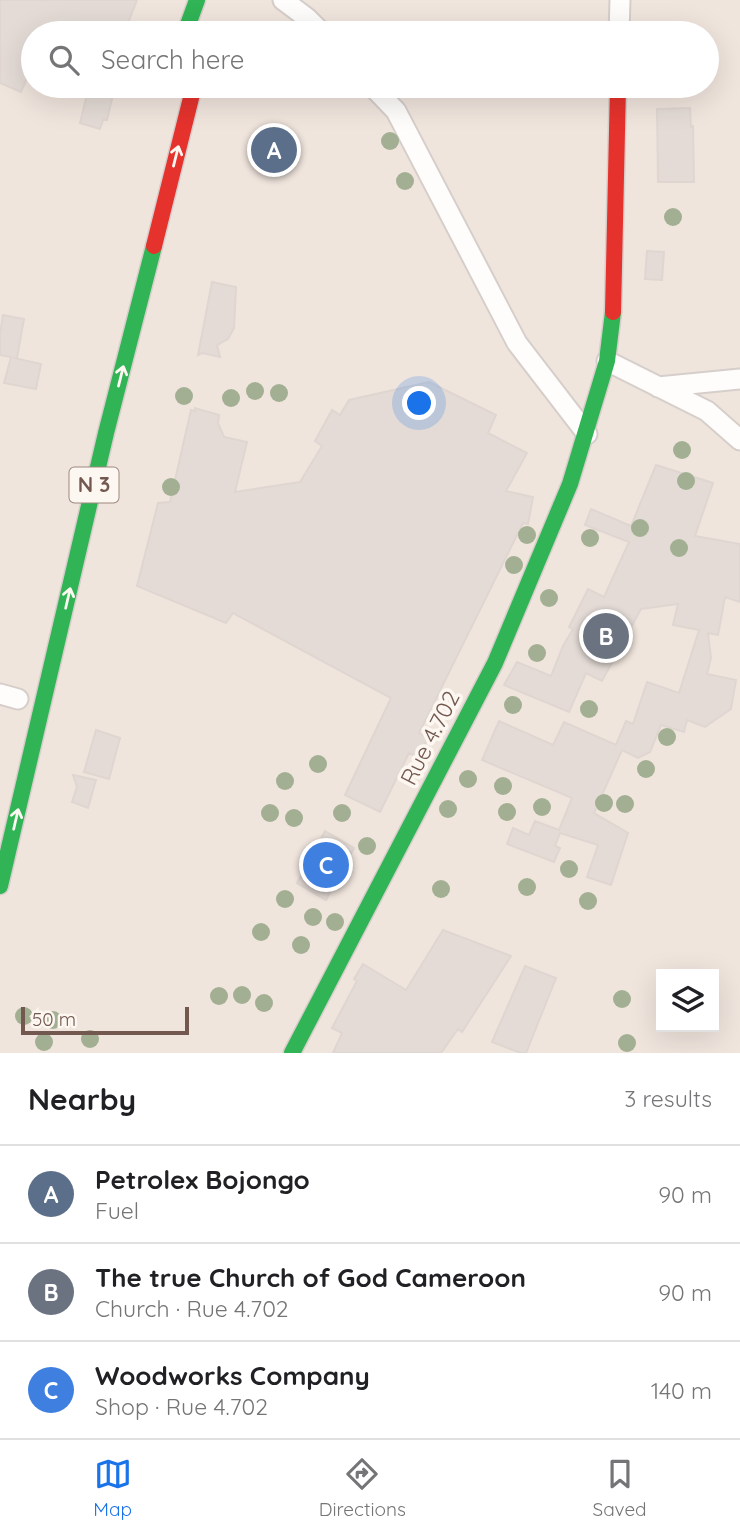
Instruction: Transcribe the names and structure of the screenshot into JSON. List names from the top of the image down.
{
  "streets": {
    "main road": ["N 3", "Rue 4.702"]
  },
  "scale_bar": "50 m",
  "page": {
    "search": "Search here",
    "pins": ["A", "B", "C"],
    "scale": "50 m",
    "heading": ["Nearby", "3 results"],
    "list": [
      {
        "mark": "A",
        "name": "Petrolex Bojongo",
        "note": "Fuel",
        "value": "90 m"
      },
      {
        "mark": "B",
        "name": "The true Church of God Cameroon",
        "note": "Church · Rue 4.702",
        "value": "90 m"
      },
      {
        "mark": "C",
        "name": "Woodworks Company",
        "note": "Shop · Rue 4.702",
        "value": "140 m"
      }
    ],
    "nav": ["Map", "Directions", "Saved"]
  }
}
